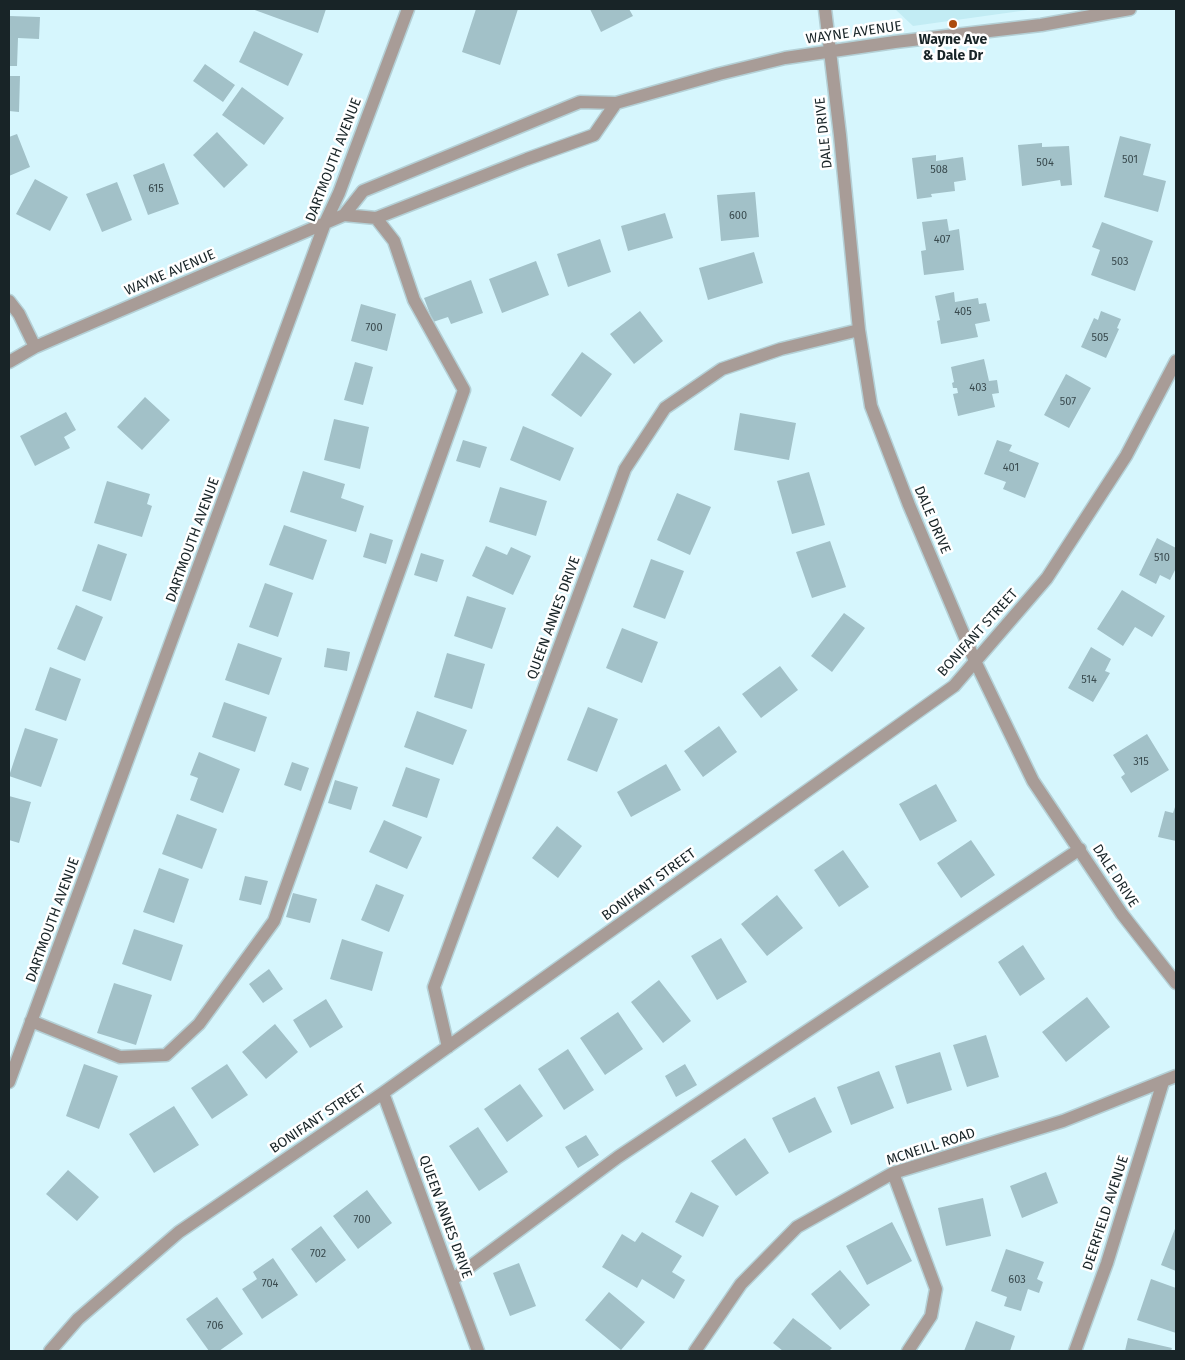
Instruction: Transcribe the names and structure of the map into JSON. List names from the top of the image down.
{
  "streets": {
    "street": [
      "WAYNE AVENUE",
      "DALE DRIVE",
      "DARTMOUTH AVENUE",
      "QUEEN ANNES DRIVE",
      "BONIFANT STREET",
      "MCNEILL ROAD",
      "DEERFIELD AVENUE"
    ]
  },
  "crossings": [
    ["WAYNE AVENUE", "DALE DRIVE"],
    ["WAYNE AVENUE", "DARTMOUTH AVENUE"],
    ["DALE DRIVE", "QUEEN ANNES DRIVE"],
    ["DALE DRIVE", "BONIFANT STREET"],
    ["QUEEN ANNES DRIVE", "BONIFANT STREET"],
    ["MCNEILL ROAD", "DEERFIELD AVENUE"]
  ],
  "places": ["Wayne Ave & Dale Dr"],
  "house_numbers": [
    "501",
    "504",
    "508",
    "615",
    "600",
    "407",
    "503",
    "405",
    "700",
    "505",
    "403",
    "507",
    "401",
    "510",
    "514",
    "315",
    "700",
    "702",
    "603",
    "704",
    "706"
  ]
}
